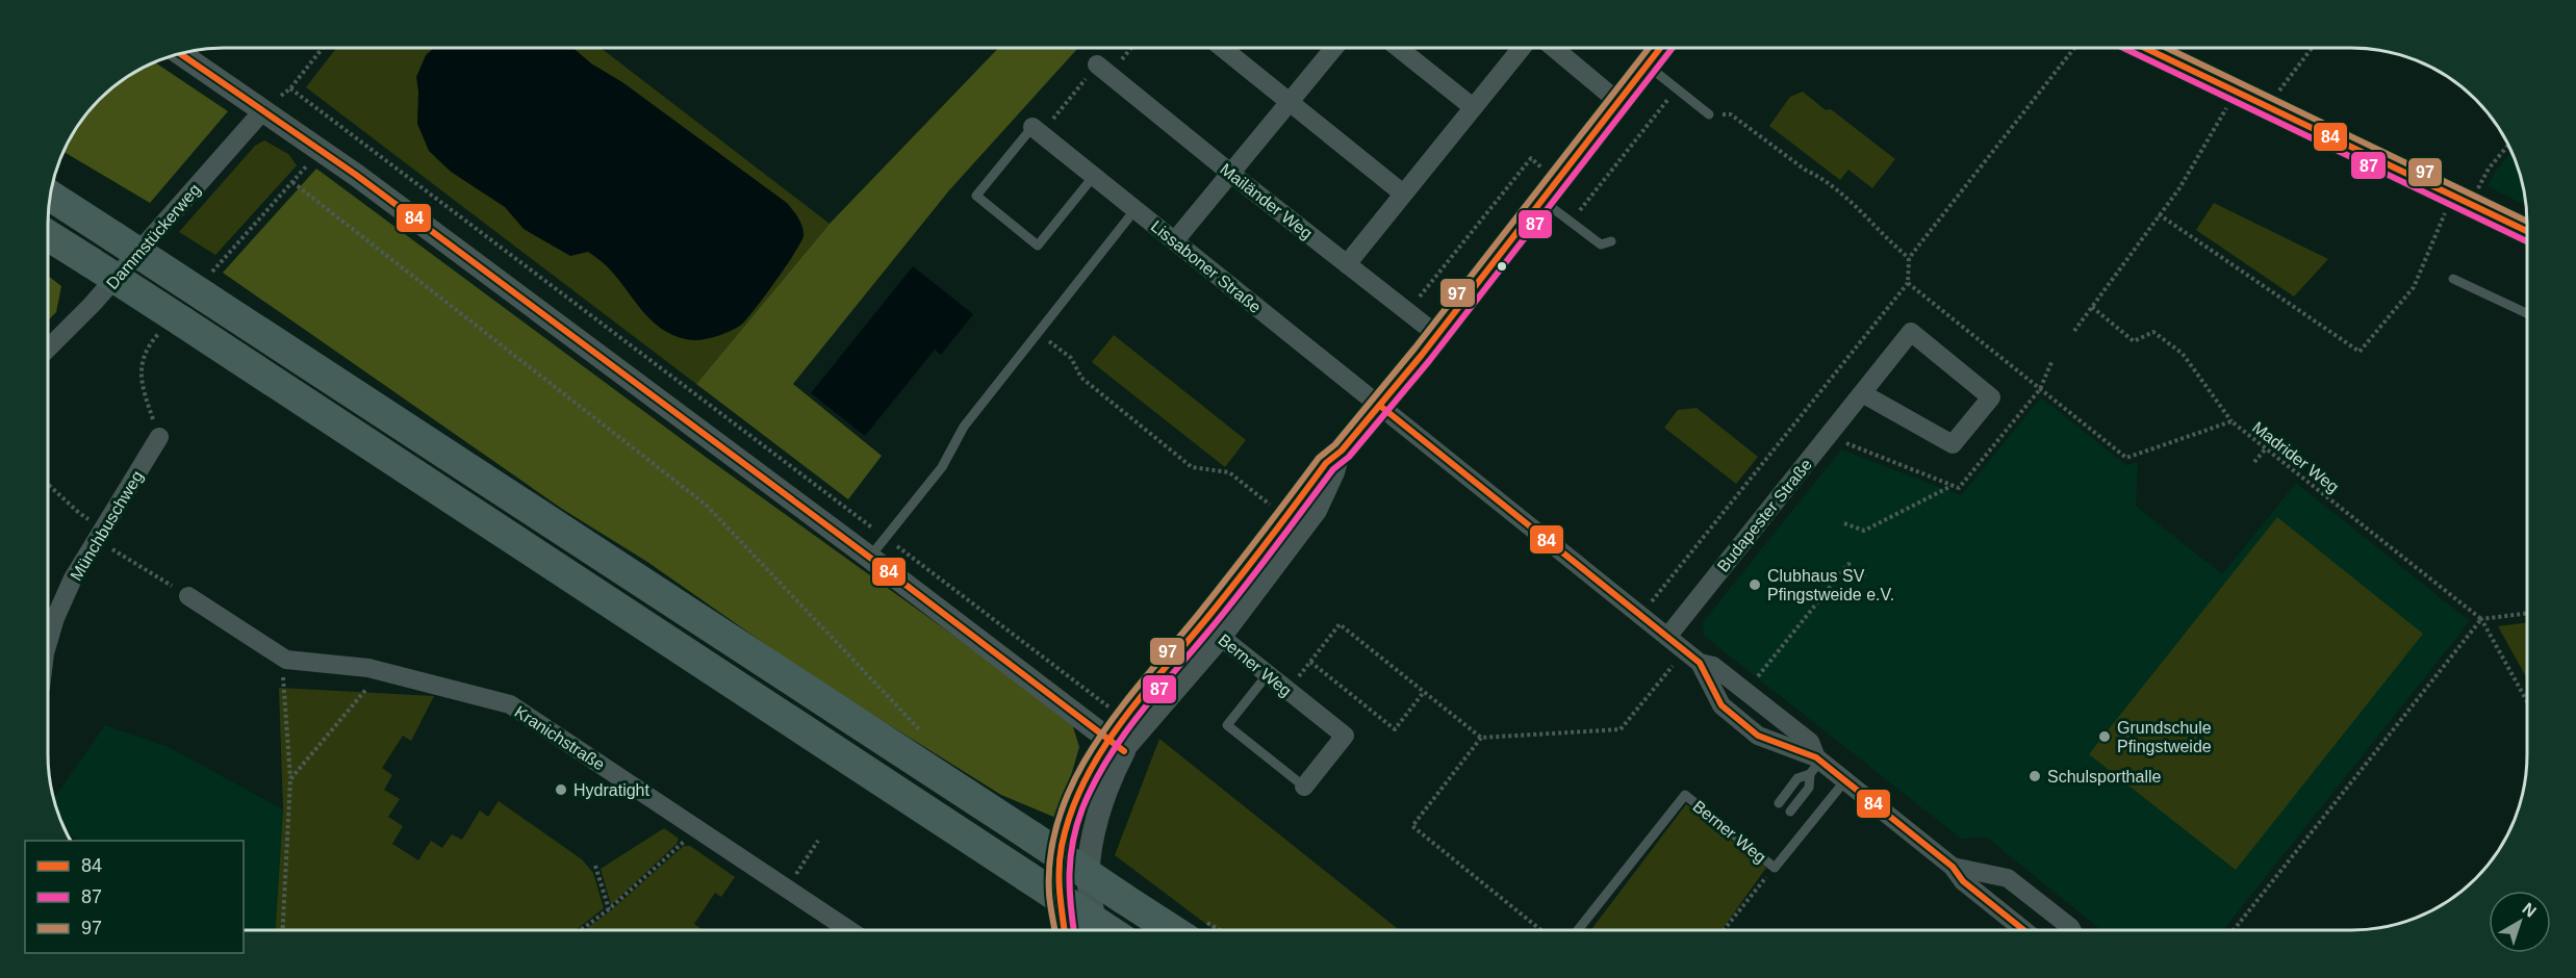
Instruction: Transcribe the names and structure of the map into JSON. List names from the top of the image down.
{
  "streets": {
    "street": [
      "Mailänder Weg",
      "Dammstückerweg",
      "Lissaboner Straße",
      "Budapester Straße",
      "Münchbuschweg",
      "Berner Weg",
      "Kranichstraße"
    ],
    "path": ["Madrider Weg"]
  },
  "places": [
    "Clubhaus SV Pfingstweide e.V.",
    "Grundschule Pfingstweide",
    "Schulsporthalle",
    "Hydratight"
  ],
  "lines": ["transit line 97", "transit line 84", "transit line 87"],
  "legend": ["84", "87", "97"],
  "north": "top right"
}
